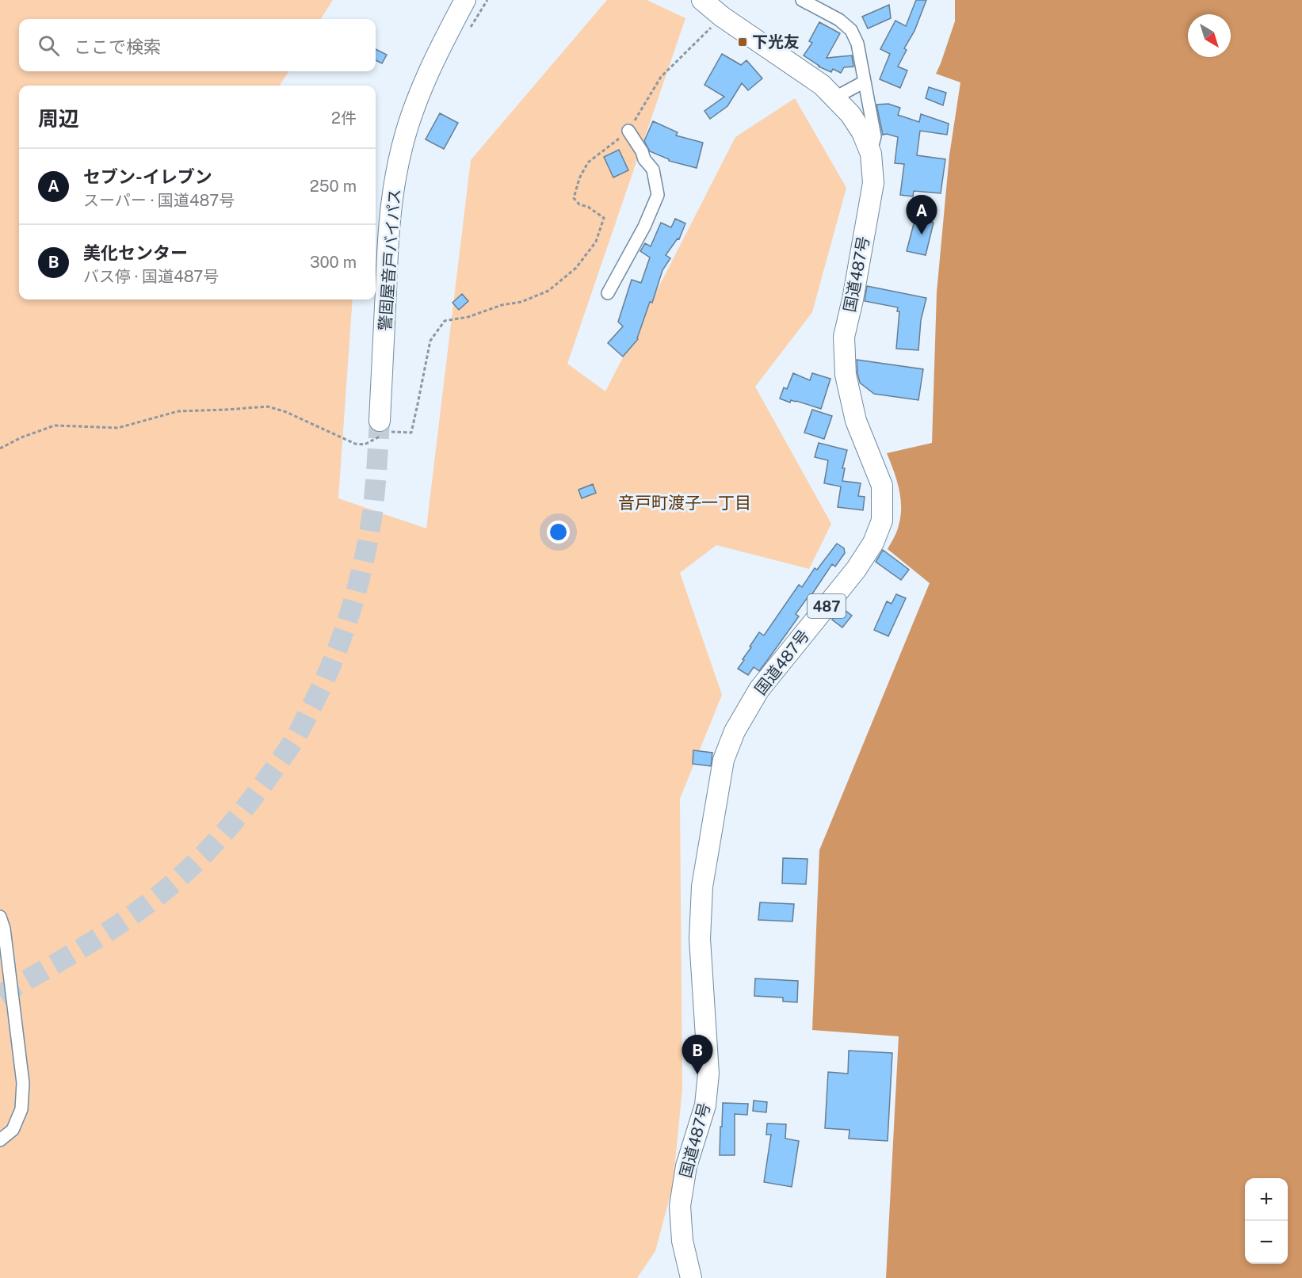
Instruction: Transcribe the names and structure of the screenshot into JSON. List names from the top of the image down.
{
  "streets": {
    "highway": ["警固屋音戸バイパス", "国道487号", "487"]
  },
  "districts": ["音戸町渡子一丁目"],
  "places": {
    "transit": ["下光友"]
  },
  "north": "bottom right",
  "page": {
    "search": "ここで検索",
    "heading": ["周辺", "2件"],
    "list": [
      {
        "mark": "A",
        "name": "セブン-イレブン",
        "note": "スーパー · 国道487号",
        "value": "250 m"
      },
      {
        "mark": "B",
        "name": "美化センター",
        "note": "バス停 · 国道487号",
        "value": "300 m"
      }
    ],
    "pins": ["A", "B"],
    "map_buttons": ["+", "−"]
  }
}
